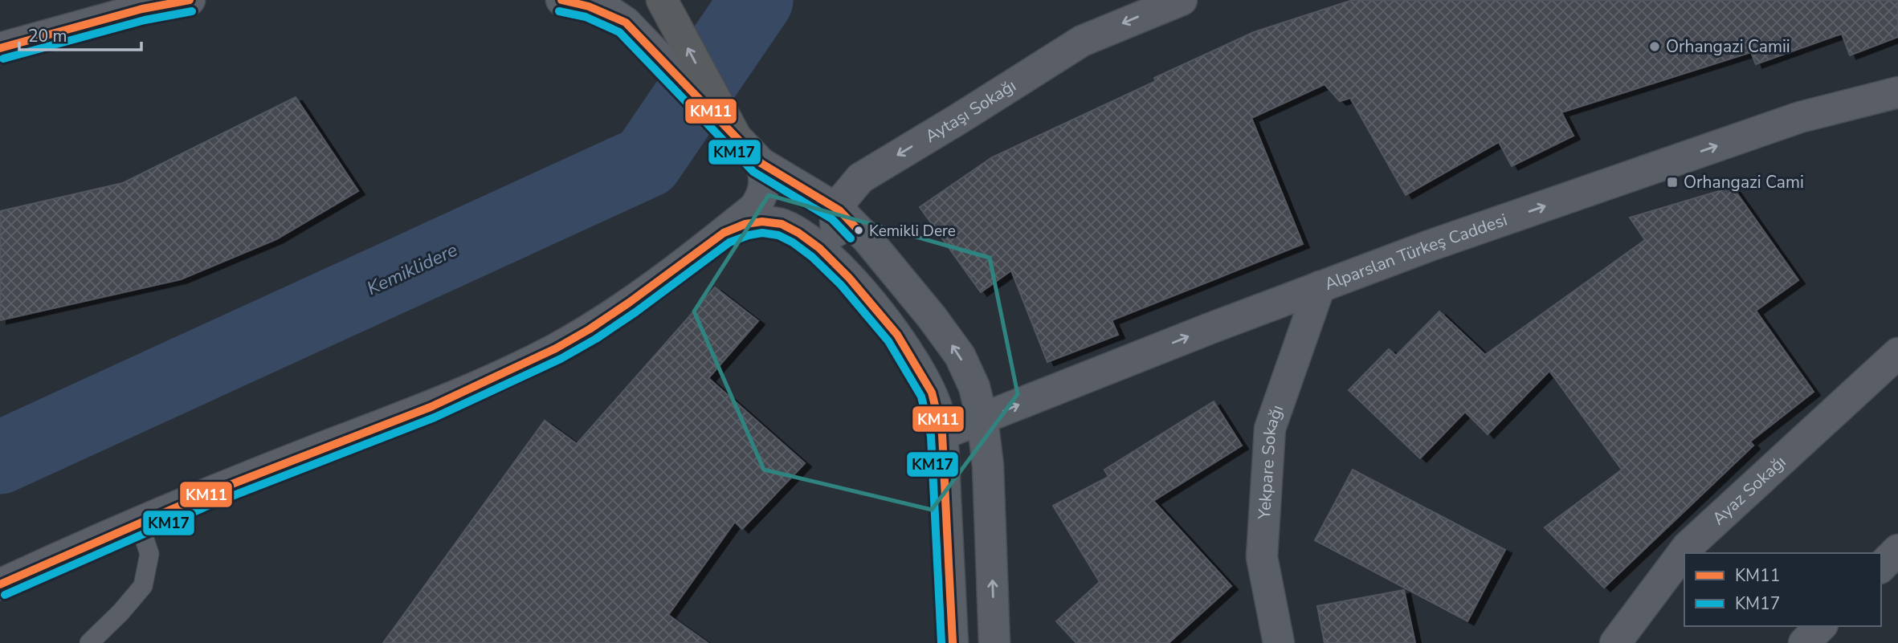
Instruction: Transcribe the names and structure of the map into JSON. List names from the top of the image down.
{
  "streets": {
    "street": [
      "Aytaşı Sokağı",
      "Alparslan Türkeş Caddesi",
      "Yekpare Sokağı",
      "Ayaz Sokağı"
    ]
  },
  "crossings": [
    ["Alparslan Türkeş Caddesi", "Yekpare Sokağı"]
  ],
  "one_way": ["Aytaşı Sokağı", "Alparslan Türkeş Caddesi"],
  "water": ["Kemiklidere"],
  "places": {
    "other": ["Orhangazi Camii", "Kemikli Dere"],
    "transit": ["Orhangazi Cami"]
  },
  "lines": ["transit line KM11", "transit line KM17"],
  "legend": ["KM11", "KM17"],
  "scale_bar": "20 m"
}
